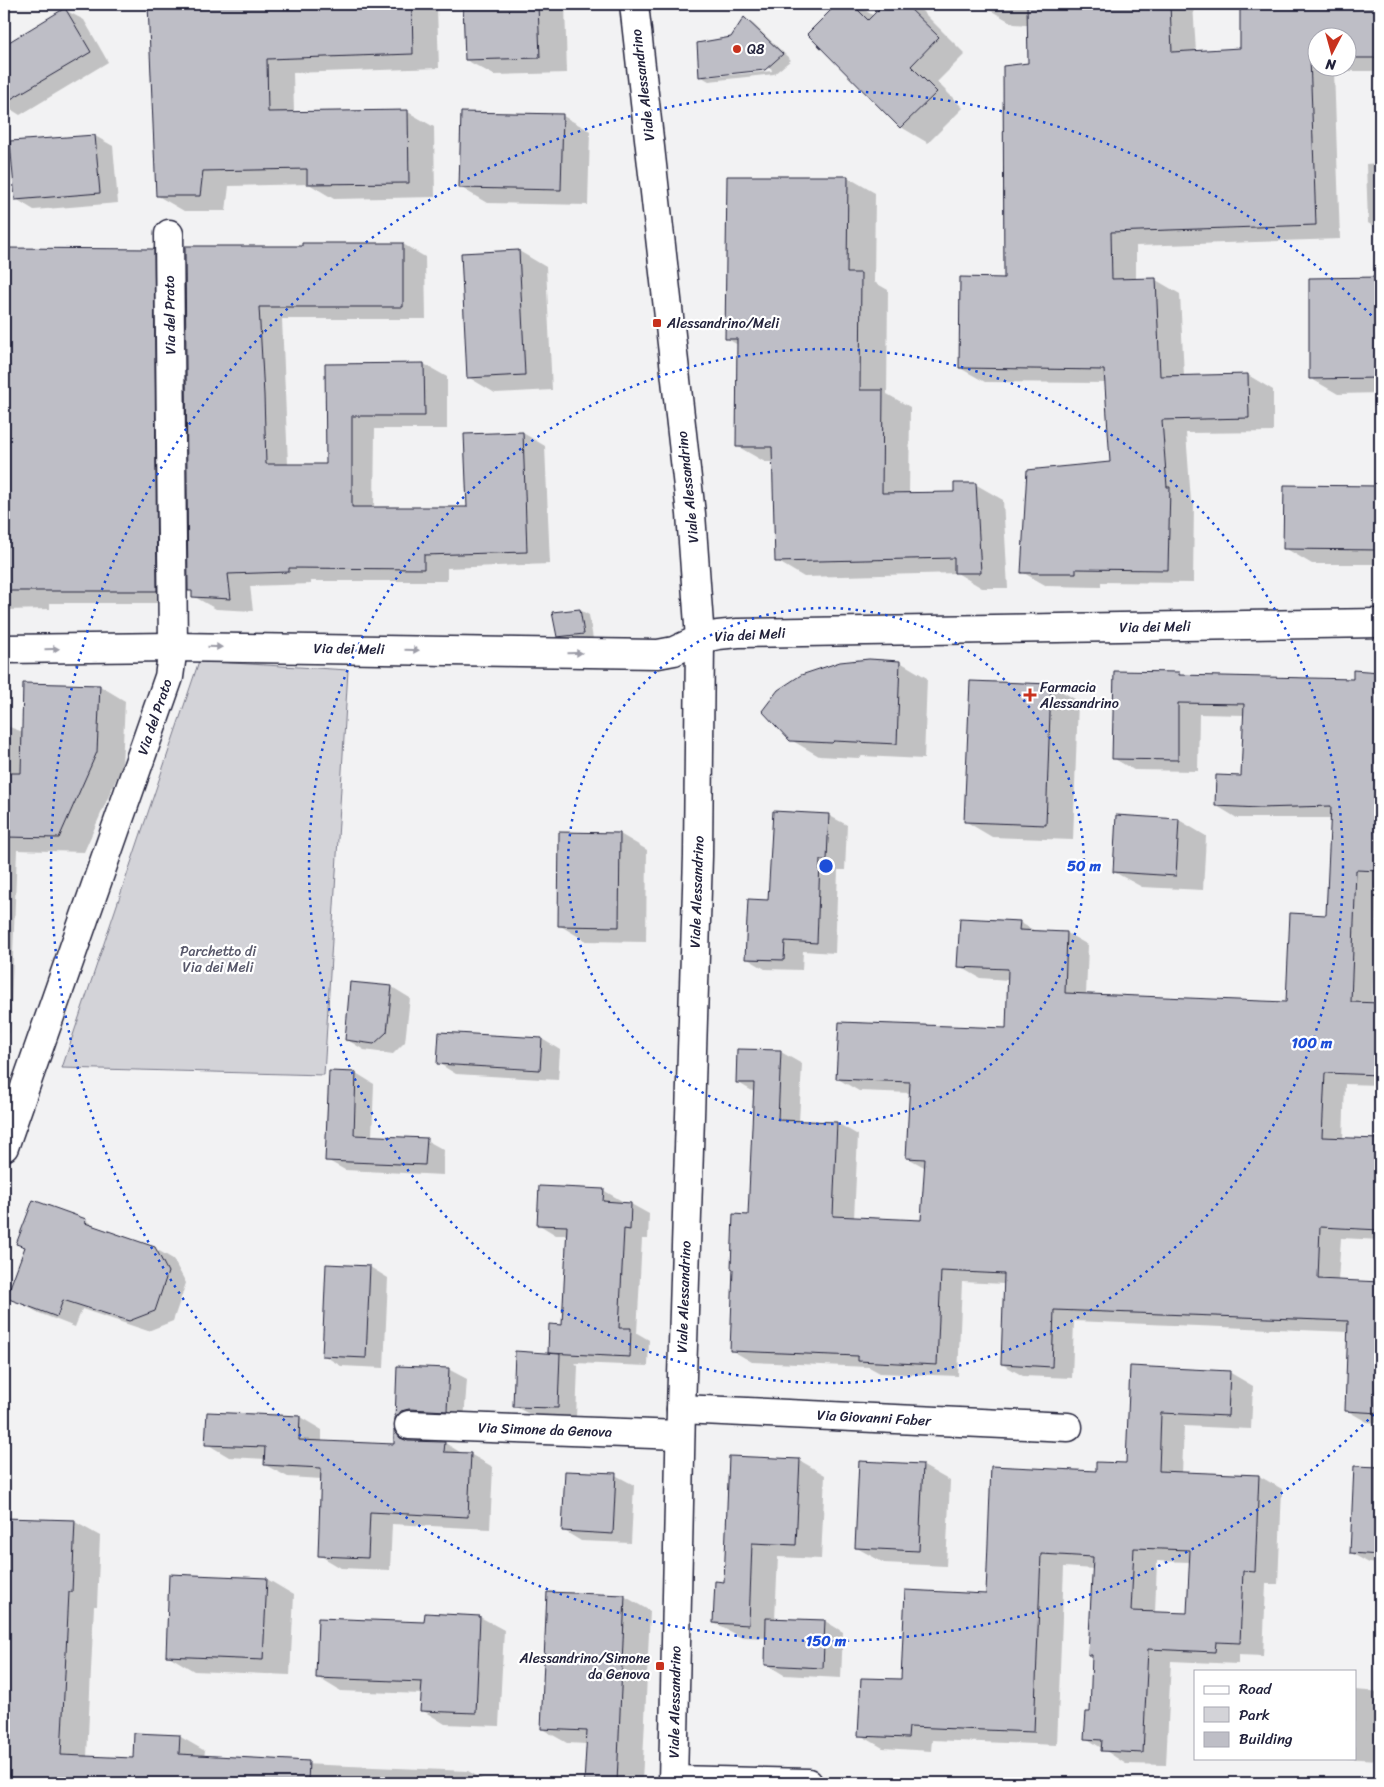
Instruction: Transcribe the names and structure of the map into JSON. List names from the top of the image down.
{
  "streets": {
    "street": [
      "Viale Alessandrino",
      "Via del Prato",
      "Via dei Meli",
      "Via Giovanni Faber",
      "Via Simone da Genova"
    ]
  },
  "crossings": [
    ["Viale Alessandrino", "Via dei Meli"],
    ["Viale Alessandrino", "Via Giovanni Faber"],
    ["Viale Alessandrino", "Via Simone da Genova"],
    ["Via del Prato", "Via dei Meli"],
    ["Via Giovanni Faber", "Via Simone da Genova"]
  ],
  "one_way": ["Via dei Meli"],
  "parks": ["Parchetto di Via dei Meli"],
  "places": {
    "other": ["Q8"],
    "transit": ["Alessandrino/Meli", "Alessandrino/Simone da Genova"],
    "health": ["Farmacia Alessandrino"]
  },
  "legend": ["Road", "Park", "Building"],
  "north": "bottom",
  "rings": ["50 m", "100 m", "150 m"]
}
